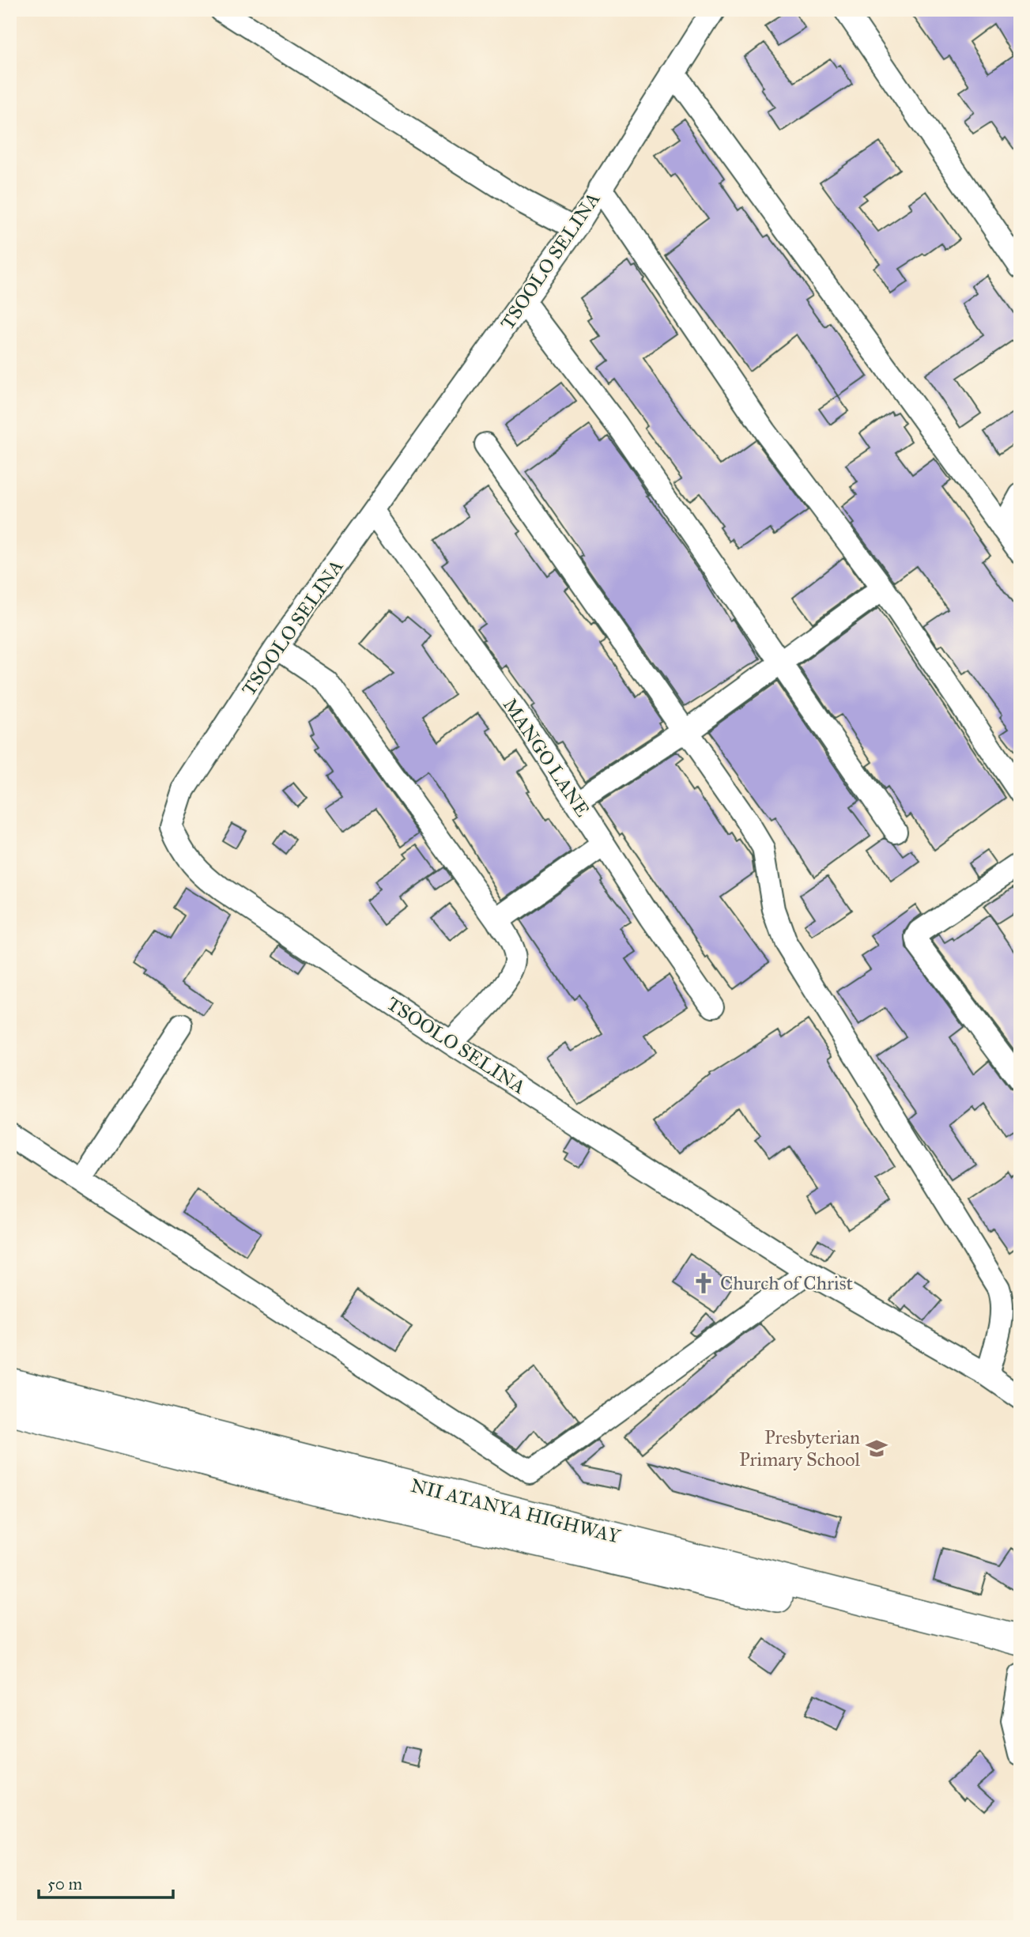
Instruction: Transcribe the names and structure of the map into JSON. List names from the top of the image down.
{
  "streets": {
    "main road": ["NII ATANYA HIGHWAY"],
    "street": ["TSOOLO SELINA", "MANGO LANE"]
  },
  "crossings": [
    ["TSOOLO SELINA", "MANGO LANE"]
  ],
  "places": {
    "church": ["Church of Christ"],
    "school or university": ["Presbyterian Primary School"]
  },
  "scale_bar": "50 m"
}
